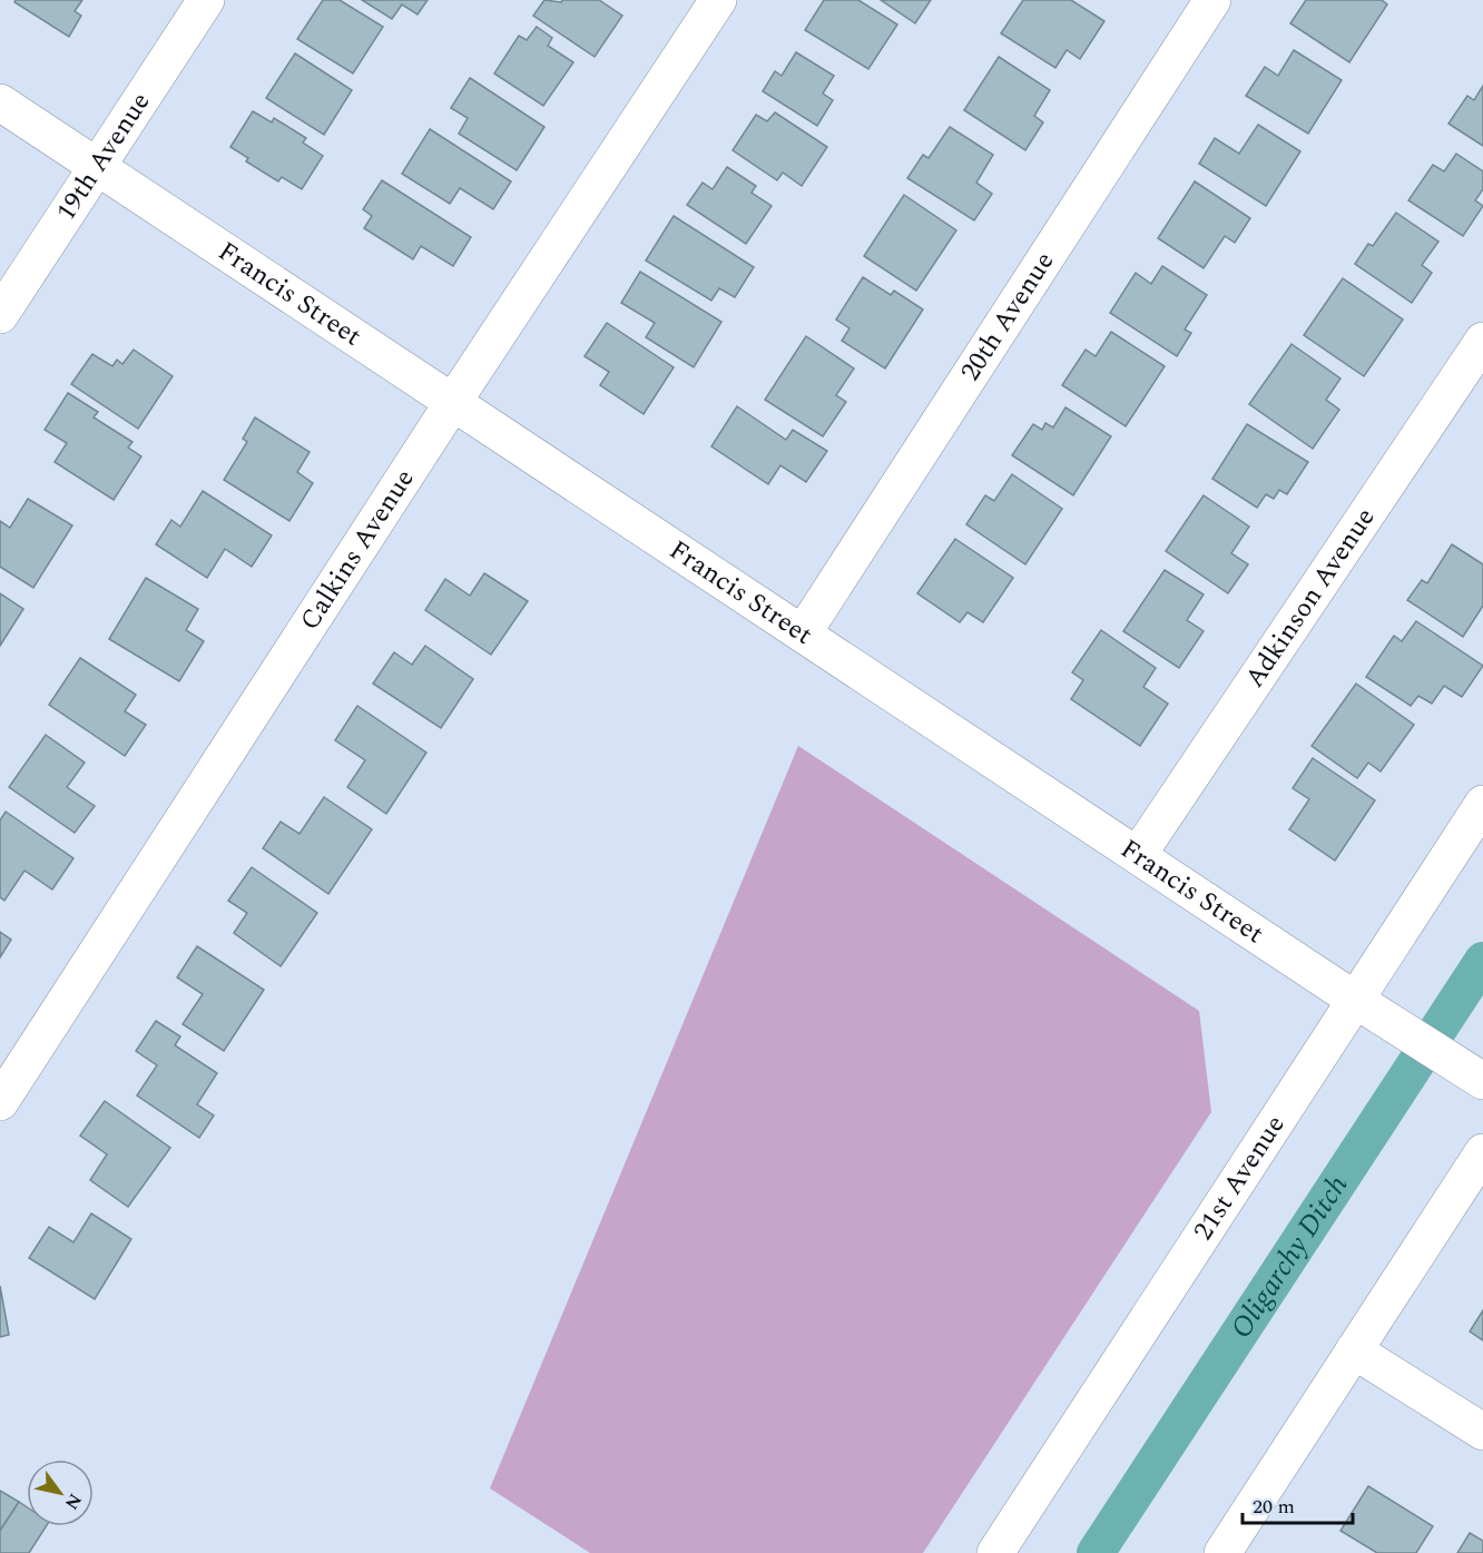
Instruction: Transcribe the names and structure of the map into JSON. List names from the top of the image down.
{
  "streets": {
    "street": [
      "19th Avenue",
      "Francis Street",
      "20th Avenue",
      "Calkins Avenue",
      "Adkinson Avenue",
      "21st Avenue"
    ]
  },
  "crossings": [
    ["19th Avenue", "Francis Street"],
    ["Francis Street", "20th Avenue"],
    ["Francis Street", "Calkins Avenue"],
    ["Francis Street", "Adkinson Avenue"],
    ["Francis Street", "21st Avenue"]
  ],
  "water": ["Oligarchy Ditch"],
  "scale_bar": "20 m",
  "north": "bottom right"
}
